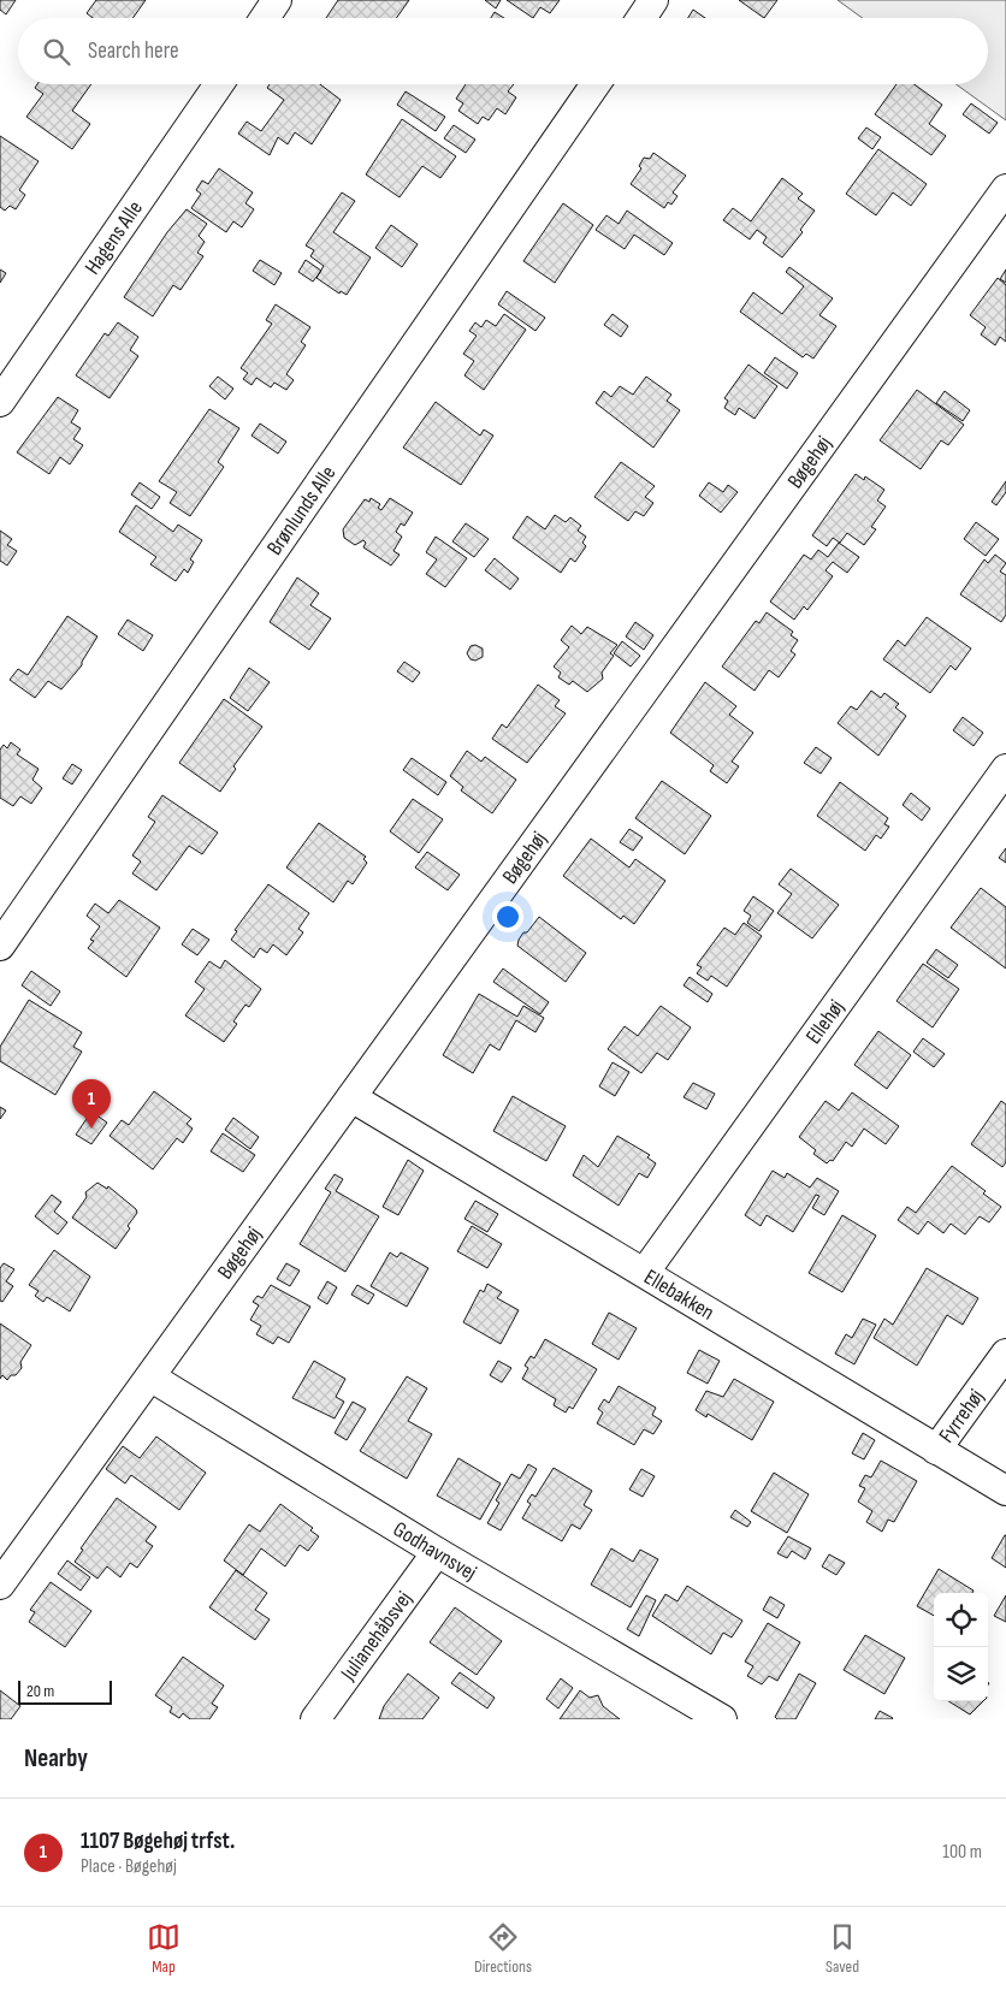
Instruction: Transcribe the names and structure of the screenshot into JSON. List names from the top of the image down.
{
  "streets": {
    "street": [
      "Hagens Alle",
      "Bøgehøj",
      "Brønlunds Alle",
      "Ellehøj",
      "Ellebakken",
      "Fyrrehøj",
      "Godhavnsvej",
      "Julianehåbsvej"
    ]
  },
  "crossings": [
    ["Bøgehøj", "Ellebakken"],
    ["Bøgehøj", "Godhavnsvej"],
    ["Ellehøj", "Ellebakken"],
    ["Ellebakken", "Fyrrehøj"],
    ["Godhavnsvej", "Julianehåbsvej"]
  ],
  "scale_bar": "20 m",
  "page": {
    "search": "Search here",
    "pins": "1",
    "scale": "20 m",
    "heading": "Nearby",
    "list": [
      {
        "mark": "1",
        "name": "1107 Bøgehøj trfst.",
        "note": "Place · Bøgehøj",
        "value": "100 m"
      }
    ],
    "nav": ["Map", "Directions", "Saved"]
  }
}
